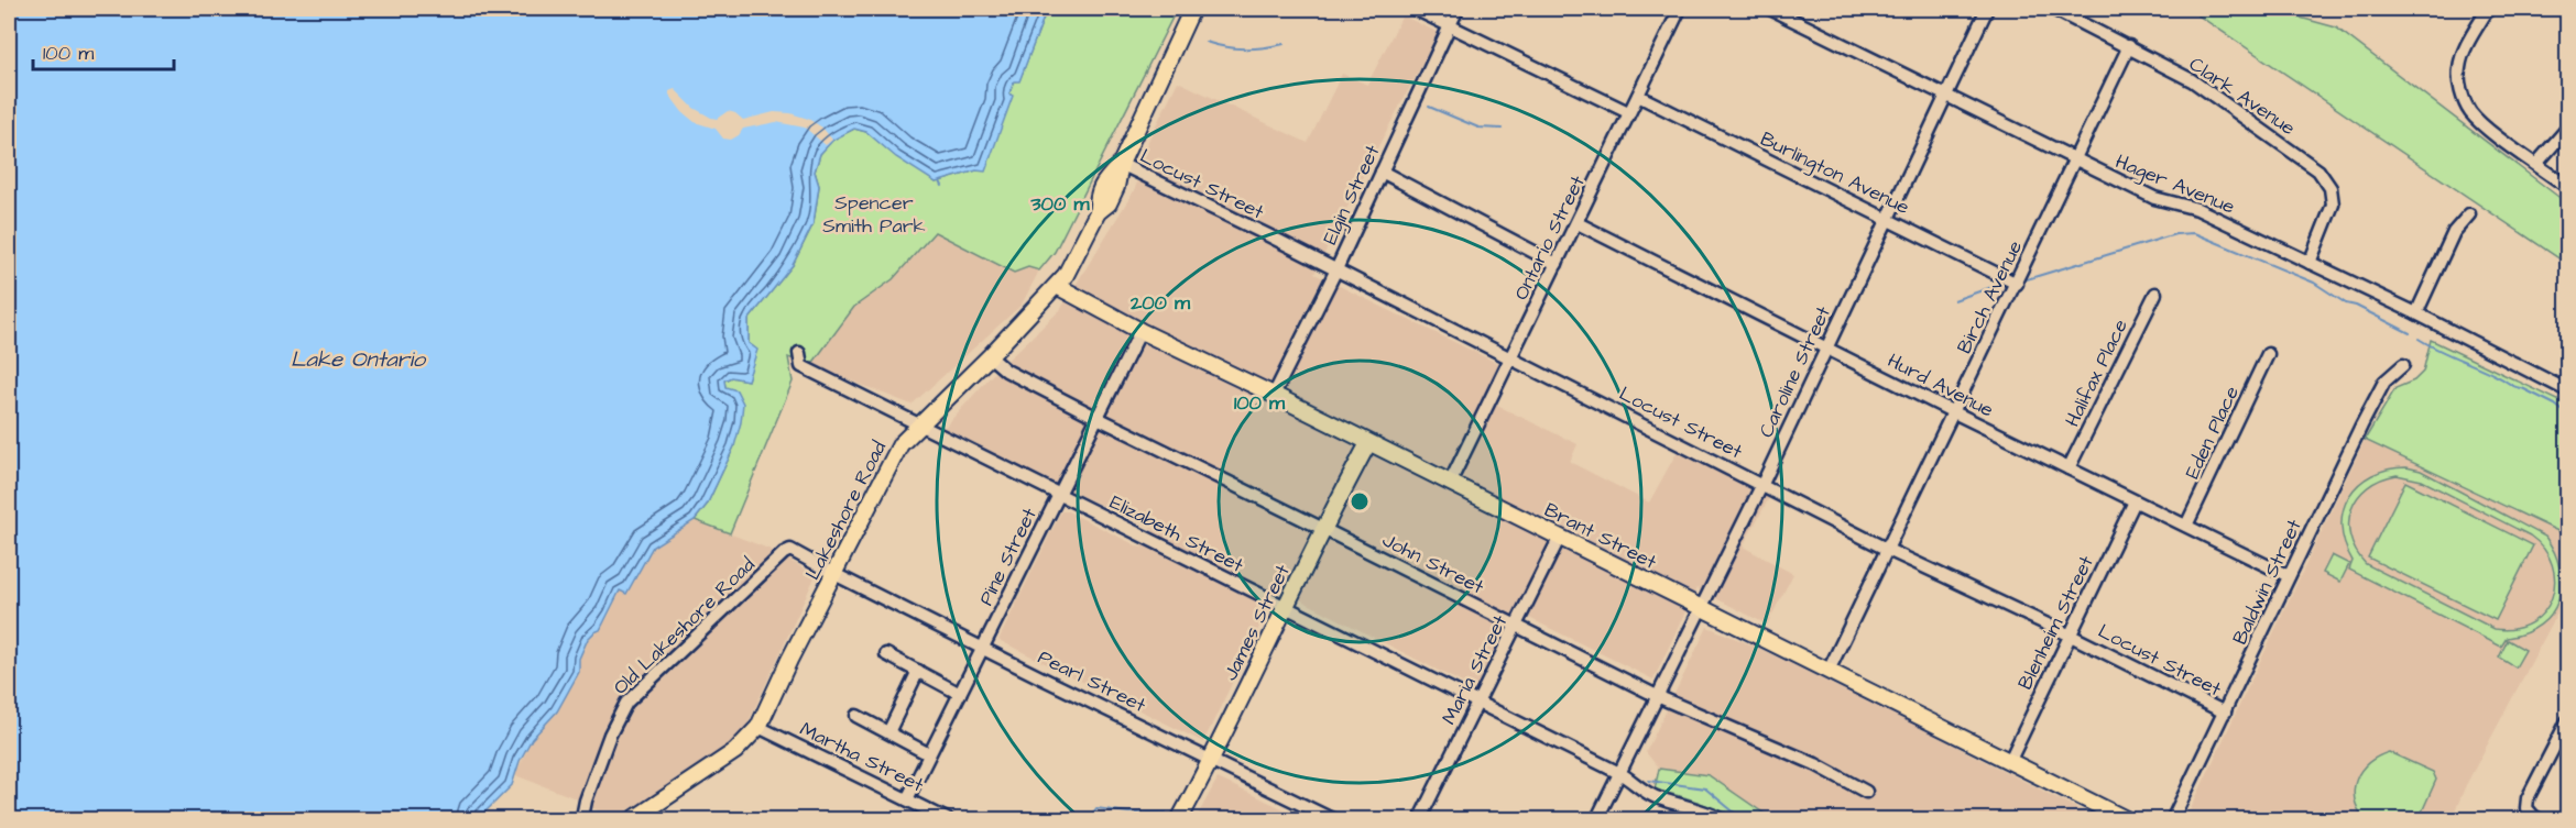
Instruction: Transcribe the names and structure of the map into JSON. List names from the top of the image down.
{
  "streets": {
    "main road": ["Lakeshore Road", "Brant Street", "James Street"],
    "street": [
      "Clark Avenue",
      "Burlington Avenue",
      "Locust Street",
      "Hager Avenue",
      "Elgin Street",
      "Ontario Street",
      "Birch Avenue",
      "Caroline Street",
      "Halifax Place",
      "Hurd Avenue",
      "Eden Place",
      "Elizabeth Street",
      "Pine Street",
      "John Street",
      "Baldwin Street",
      "Blenheim Street",
      "Old Lakeshore Road",
      "Maria Street",
      "Pearl Street",
      "Martha Street"
    ]
  },
  "crossings": [
    ["Clark Avenue", "Hager Avenue"],
    ["Clark Avenue", "Birch Avenue"],
    ["Burlington Avenue", "Ontario Street"],
    ["Burlington Avenue", "Birch Avenue"],
    ["Burlington Avenue", "Caroline Street"],
    ["Locust Street", "Elgin Street"],
    ["Locust Street", "Ontario Street"],
    ["Locust Street", "Birch Avenue"],
    ["Locust Street", "Caroline Street"],
    ["Locust Street", "Lakeshore Road"],
    ["Locust Street", "Baldwin Street"],
    ["Locust Street", "Blenheim Street"],
    ["Hager Avenue", "Birch Avenue"],
    ["Hager Avenue", "Caroline Street"],
    ["Elgin Street", "Brant Street"],
    ["Ontario Street", "Hurd Avenue"],
    ["Ontario Street", "Brant Street"],
    ["Birch Avenue", "Hurd Avenue"],
    ["Birch Avenue", "Brant Street"],
    ["Caroline Street", "Hurd Avenue"],
    ["Caroline Street", "Elizabeth Street"],
    ["Caroline Street", "Brant Street"],
    ["Caroline Street", "John Street"],
    ["Halifax Place", "Hurd Avenue"],
    ["Hurd Avenue", "Eden Place"],
    ["Hurd Avenue", "Baldwin Street"],
    ["Hurd Avenue", "Blenheim Street"],
    ["Lakeshore Road", "Elizabeth Street"],
    ["Lakeshore Road", "Brant Street"],
    ["Lakeshore Road", "John Street"],
    ["Lakeshore Road", "Old Lakeshore Road"],
    ["Lakeshore Road", "Pearl Street"],
    ["Lakeshore Road", "Martha Street"],
    ["Elizabeth Street", "Pine Street"],
    ["Elizabeth Street", "James Street"],
    ["Elizabeth Street", "Maria Street"],
    ["Brant Street", "Pine Street"],
    ["Brant Street", "James Street"],
    ["Brant Street", "Blenheim Street"],
    ["Brant Street", "Maria Street"],
    ["Pine Street", "John Street"],
    ["Pine Street", "Pearl Street"],
    ["Pine Street", "Martha Street"],
    ["John Street", "James Street"],
    ["John Street", "Maria Street"],
    ["James Street", "Pearl Street"],
    ["Old Lakeshore Road", "Pearl Street"]
  ],
  "water": ["Lake Ontario"],
  "parks": ["Spencer Smith Park"],
  "scale_bar": "100 m",
  "rings": ["300 m", "200 m", "100 m"]
}
